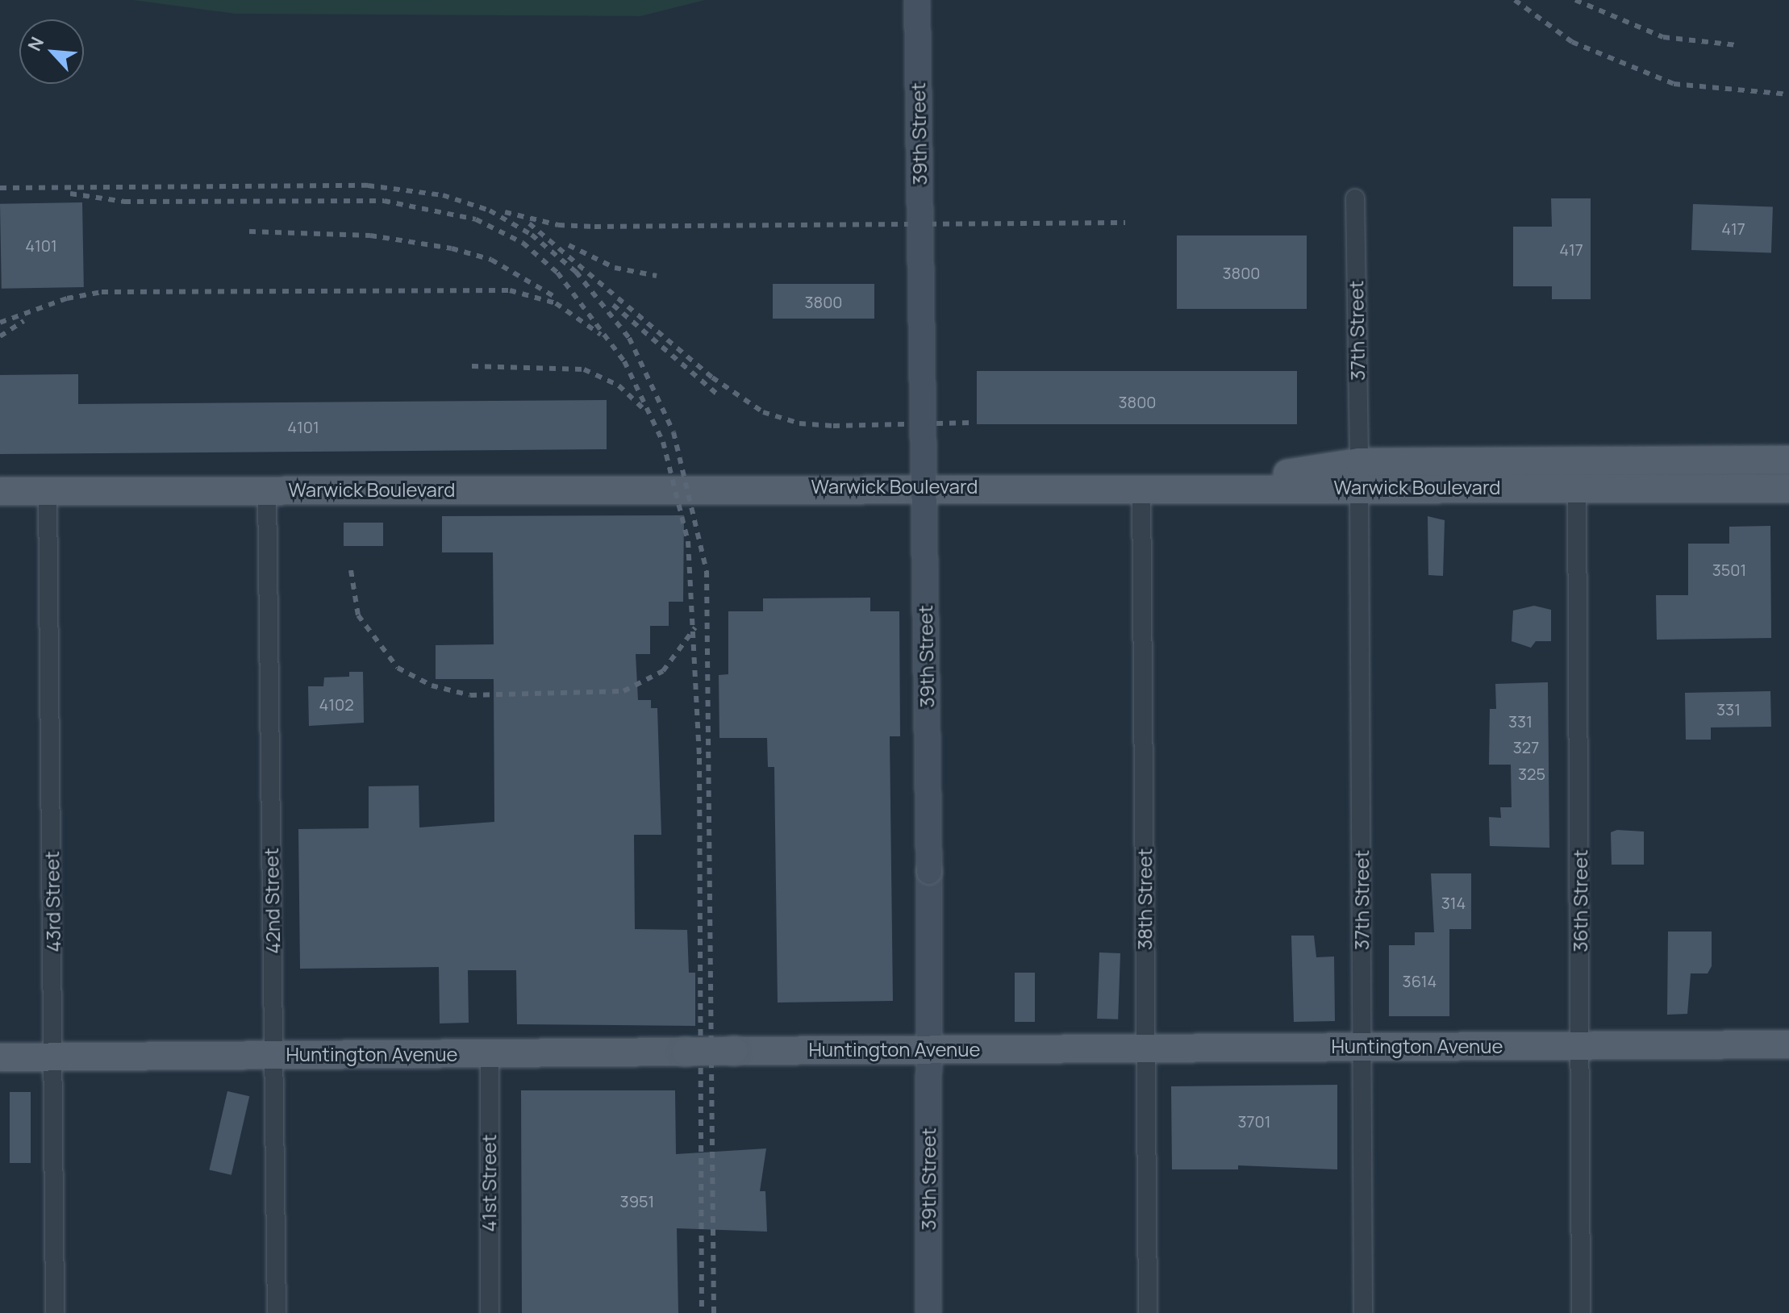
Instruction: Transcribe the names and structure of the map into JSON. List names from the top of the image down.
{
  "streets": {
    "main road": ["39th Street", "Warwick Boulevard", "Huntington Avenue"],
    "street": [
      "37th Street",
      "38th Street",
      "42nd Street",
      "36th Street",
      "43rd Street",
      "41st Street"
    ]
  },
  "crossings": [
    ["39th Street", "Huntington Avenue"],
    ["37th Street", "Warwick Boulevard"],
    ["37th Street", "Huntington Avenue"],
    ["Warwick Boulevard", "38th Street"],
    ["Warwick Boulevard", "42nd Street"],
    ["Warwick Boulevard", "36th Street"],
    ["Warwick Boulevard", "43rd Street"],
    ["38th Street", "Huntington Avenue"],
    ["42nd Street", "Huntington Avenue"],
    ["36th Street", "Huntington Avenue"],
    ["43rd Street", "Huntington Avenue"],
    ["Huntington Avenue", "41st Street"]
  ],
  "house_numbers": [
    "417",
    "4101",
    "417",
    "3800",
    "3800",
    "3800",
    "4101",
    "3501",
    "4102",
    "331",
    "331",
    "327",
    "325",
    "314",
    "3614",
    "3701",
    "3951"
  ],
  "north": "top left"
}
